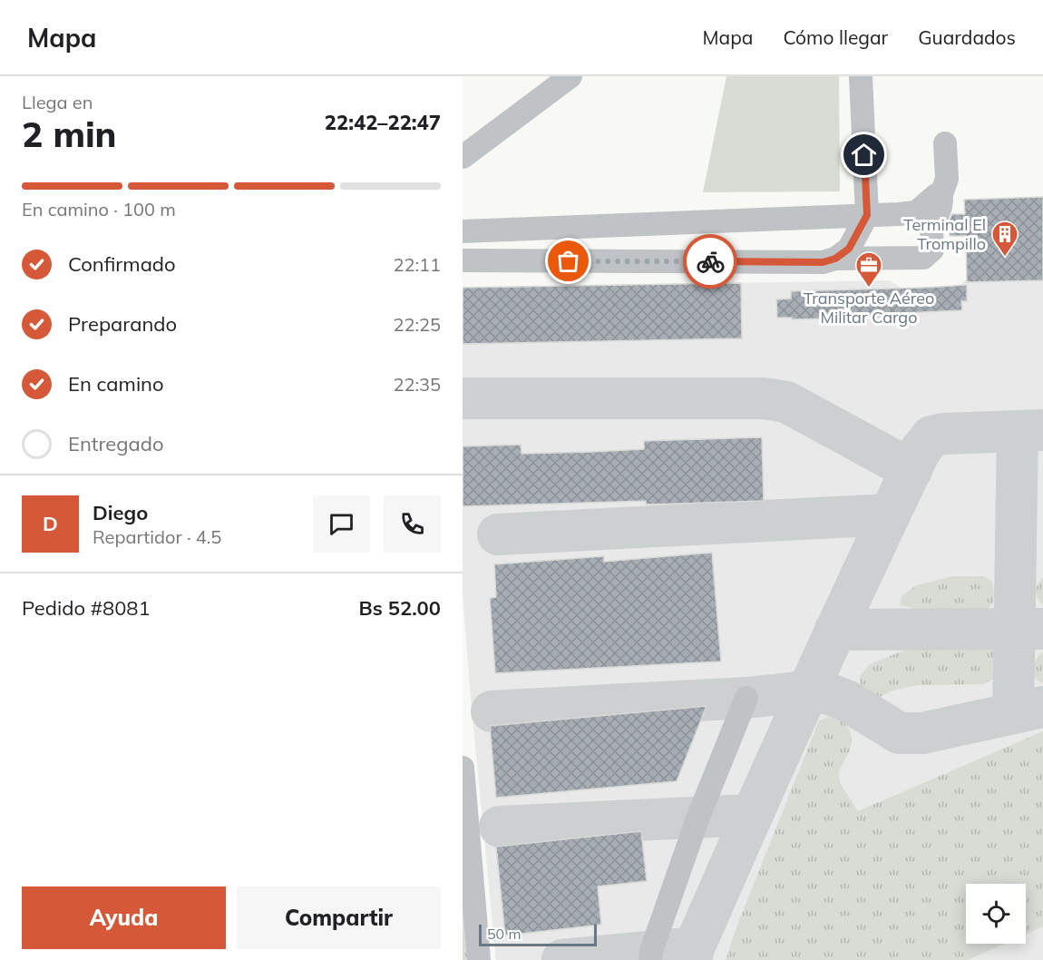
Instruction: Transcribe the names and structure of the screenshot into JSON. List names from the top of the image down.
{
  "places": {
    "building": ["Terminal El Trompillo"],
    "office": ["Transporte Aéreo Militar Cargo"]
  },
  "scale_bar": "50 m",
  "page": {
    "header": "Mapa",
    "nav": ["Mapa", "Cómo llegar", "Guardados"],
    "heading": ["2 min", "Llega en", "22:42–22:47"],
    "panel": [
      "Diego",
      "Repartidor · 4.5",
      "Pedido #8081",
      "Bs 52.00"
    ],
    "bar": "En camino · 100 m",
    "list": [
      ["Confirmado", "22:11"],
      ["Preparando", "22:25"],
      ["En camino", "22:35"],
      "Entregado"
    ],
    "round": "D",
    "buttons": ["Ayuda", "Compartir"],
    "scale": "50 m"
  }
}
